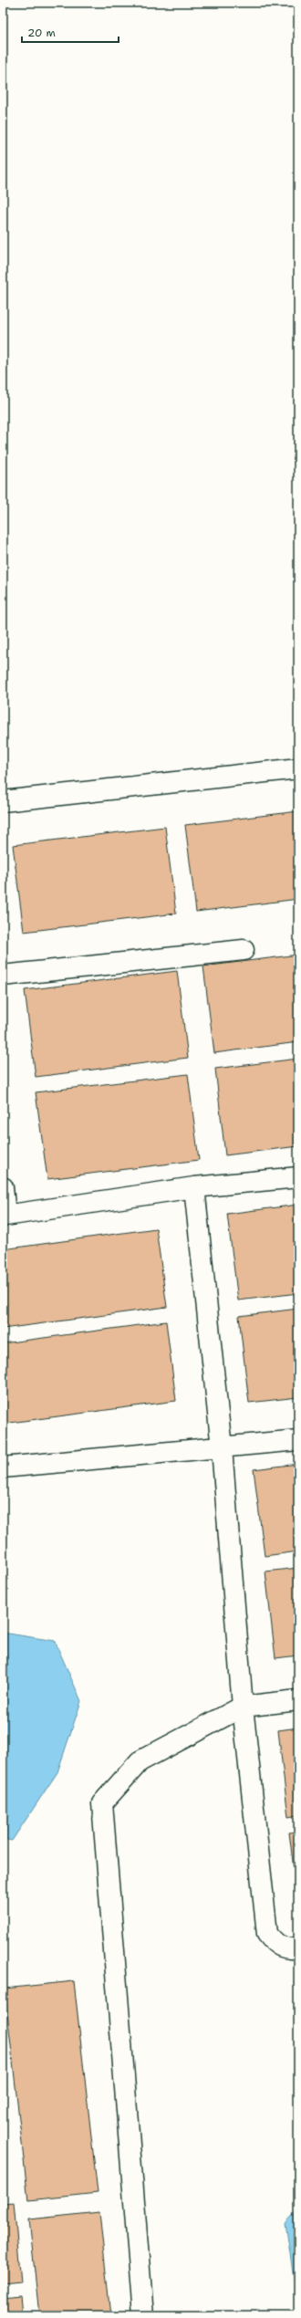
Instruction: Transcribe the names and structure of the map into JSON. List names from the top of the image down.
{
  "scale_bar": "20 m"
}
